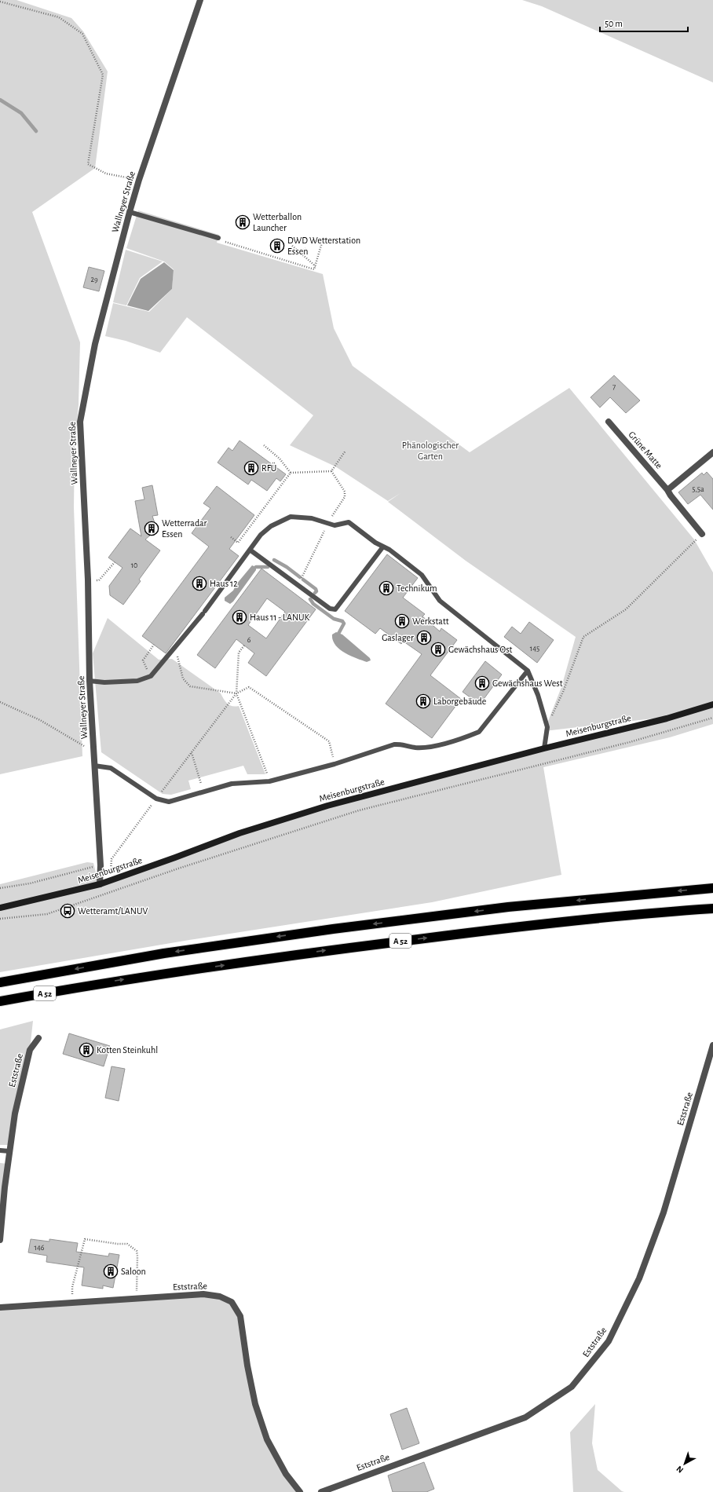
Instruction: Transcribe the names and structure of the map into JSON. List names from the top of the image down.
{
  "streets": {
    "highway": ["A 52"],
    "main road": ["Meisenburgstraße"],
    "street": ["Wallneyer Straße", "Grüne Matte", "Eststraße"]
  },
  "crossings": [
    ["Wallneyer Straße", "Meisenburgstraße"]
  ],
  "parks": ["Phänologischer Garten"],
  "places": {
    "building": [
      "Wetterballon Launcher",
      "DWD Wetterstation Essen",
      "RFÜ",
      "Wetterradar Essen",
      "Haus 12",
      "Technikum",
      "Haus 11 - LANUK",
      "Werkstatt",
      "Gaslager",
      "Gewächshaus Ost",
      "Gewächshaus West",
      "Laborgebäude",
      "Kotten Steinkuhl",
      "Saloon"
    ],
    "bus stop": ["Wetteramt/LANUV"]
  },
  "house_numbers": [
    "29",
    "7",
    "5,5a",
    "10",
    "6",
    "145",
    "146"
  ],
  "scale_bar": "50 m",
  "north": "bottom left"
}
